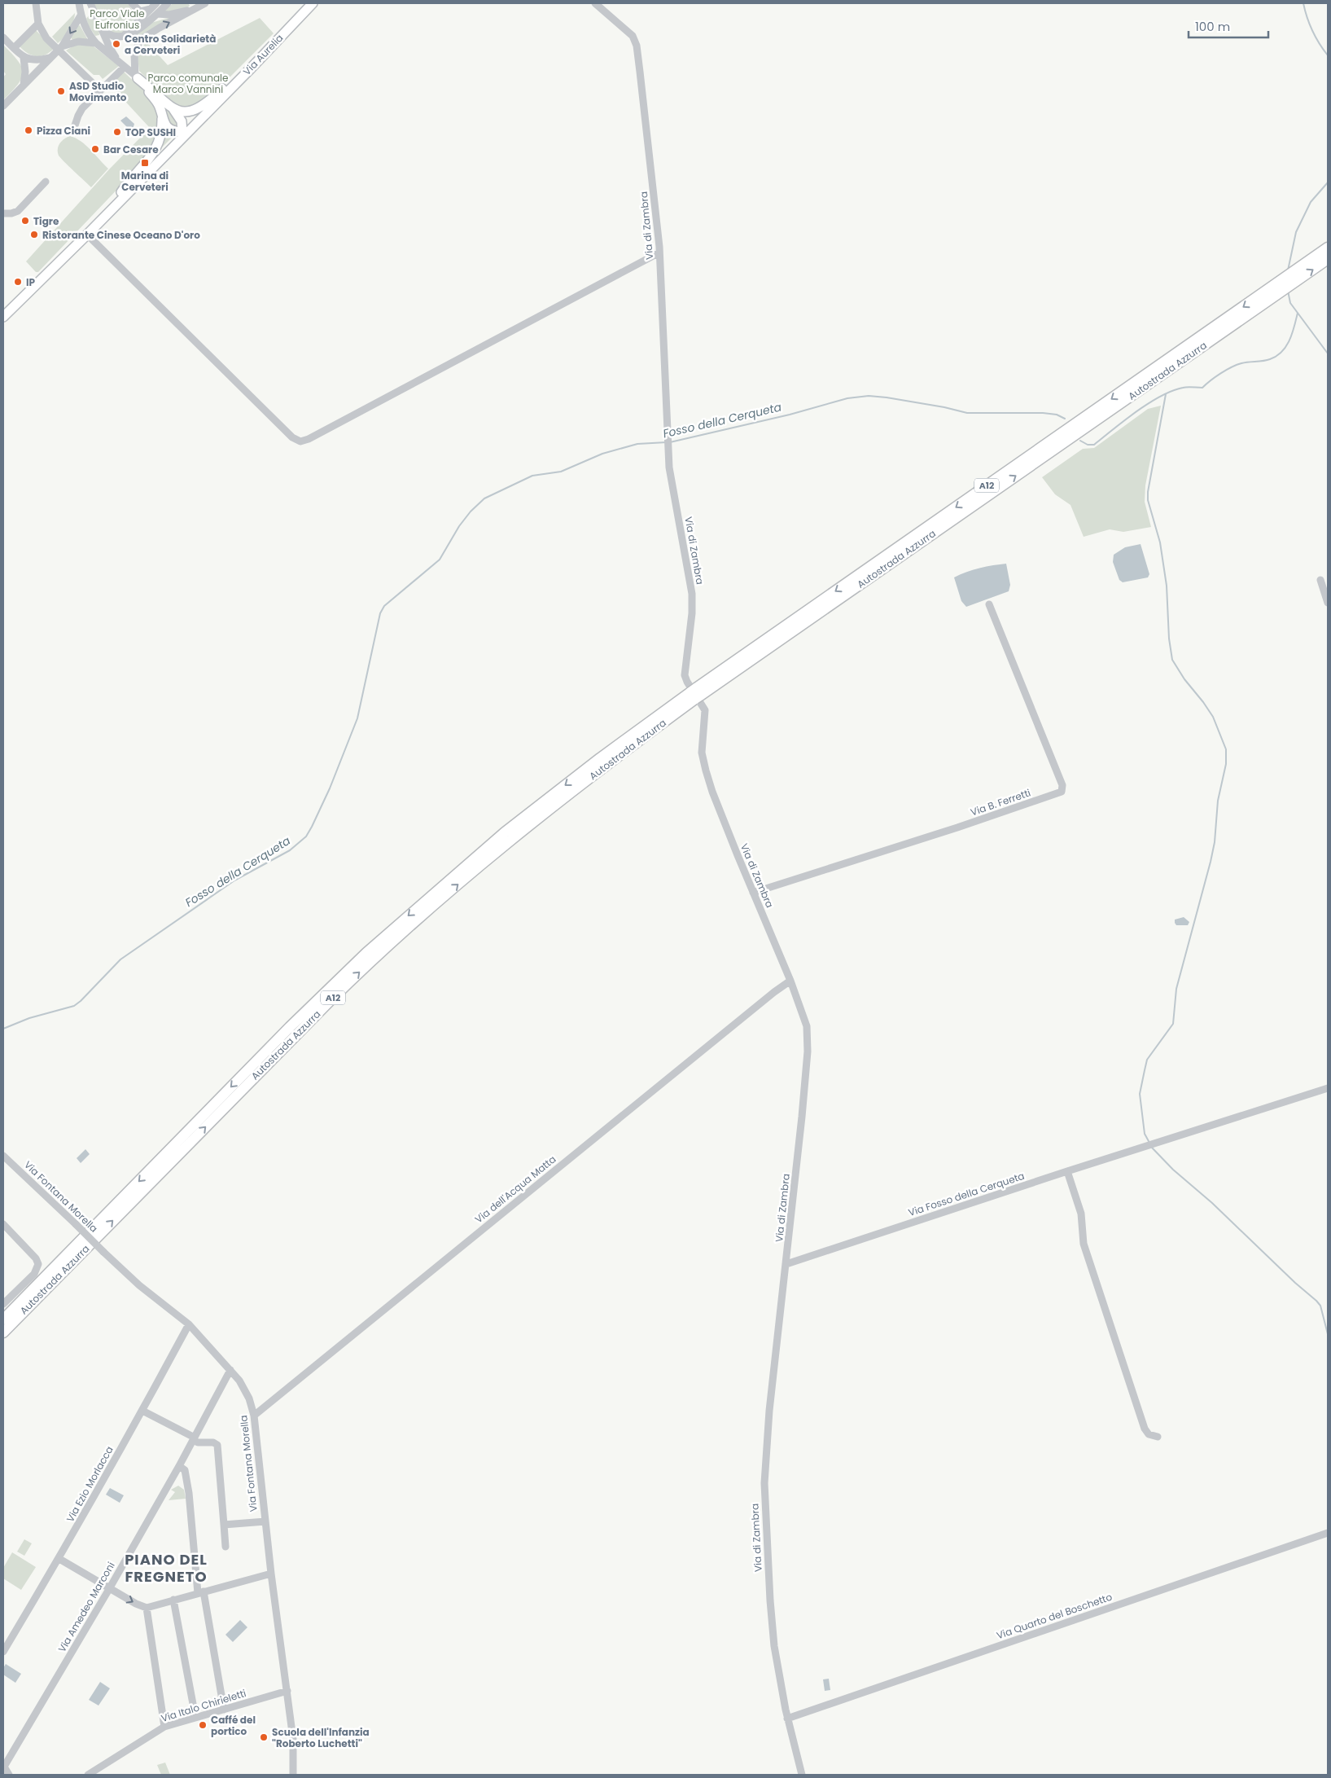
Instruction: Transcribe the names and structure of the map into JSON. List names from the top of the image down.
{
  "streets": {
    "highway": ["Autostrada Azzurra", "A12"],
    "main road": ["Via Aurelia"],
    "street": [
      "Via di Zambra",
      "Via B. Ferretti",
      "Via dell'Acqua Matta",
      "Via Fosso della Cerqueta",
      "Via Fontana Morella",
      "Via Ezio Morlacca",
      "Via Amedeo Marconi",
      "Via Quarto del Boschetto",
      "Via Italo Chirieletti"
    ]
  },
  "crossings": [
    ["Via di Zambra", "Via B. Ferretti"],
    ["Via di Zambra", "Via dell'Acqua Matta"],
    ["Via di Zambra", "Via Fosso della Cerqueta"],
    ["Via di Zambra", "Via Quarto del Boschetto"],
    ["Via dell'Acqua Matta", "Via Fontana Morella"],
    ["Via Fontana Morella", "Via Ezio Morlacca"],
    ["Via Fontana Morella", "Via Amedeo Marconi"],
    ["Via Fontana Morella", "Via Italo Chirieletti"]
  ],
  "districts": ["PIANO DEL FREGNETO"],
  "water": ["Fosso della Cerqueta"],
  "parks": ["Parco Viale Eufronius", "Parco comunale Marco Vannini"],
  "places": {
    "other": [
      "Centro Solidarietà a Cerveteri",
      "ASD Studio Movimento",
      "Pizza Ciani",
      "TOP SUSHI",
      "Bar Cesare",
      "Tigre",
      "Ristorante Cinese Oceano D'oro",
      "IP",
      "Caffé del portico",
      "Scuola dell'Infanzia \"Roberto Luchetti\""
    ],
    "transit": ["Marina di Cerveteri"]
  },
  "scale_bar": "100 m"
}
